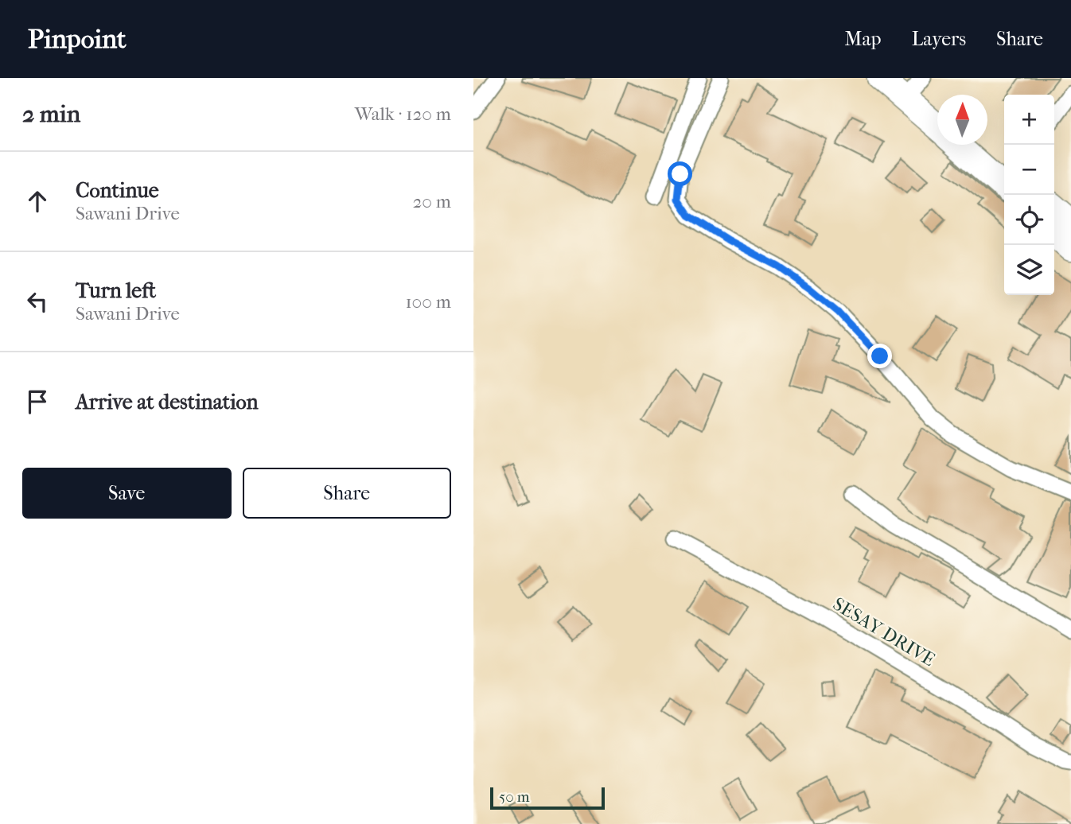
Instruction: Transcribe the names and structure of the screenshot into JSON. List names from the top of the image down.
{
  "streets": {
    "street": ["SESAY DRIVE"]
  },
  "scale_bar": "50 m",
  "north": "top",
  "page": {
    "header": "Pinpoint",
    "nav": ["Map", "Layers", "Share"],
    "heading": ["2 min", "Walk · 120 m"],
    "map_buttons": ["+", "−"],
    "list": [
      ["Continue", "Sawani Drive", "20 m"],
      ["Turn left", "Sawani Drive", "100 m"],
      "Arrive at destination"
    ],
    "buttons": ["Save", "Share"],
    "scale": "50 m"
  }
}
